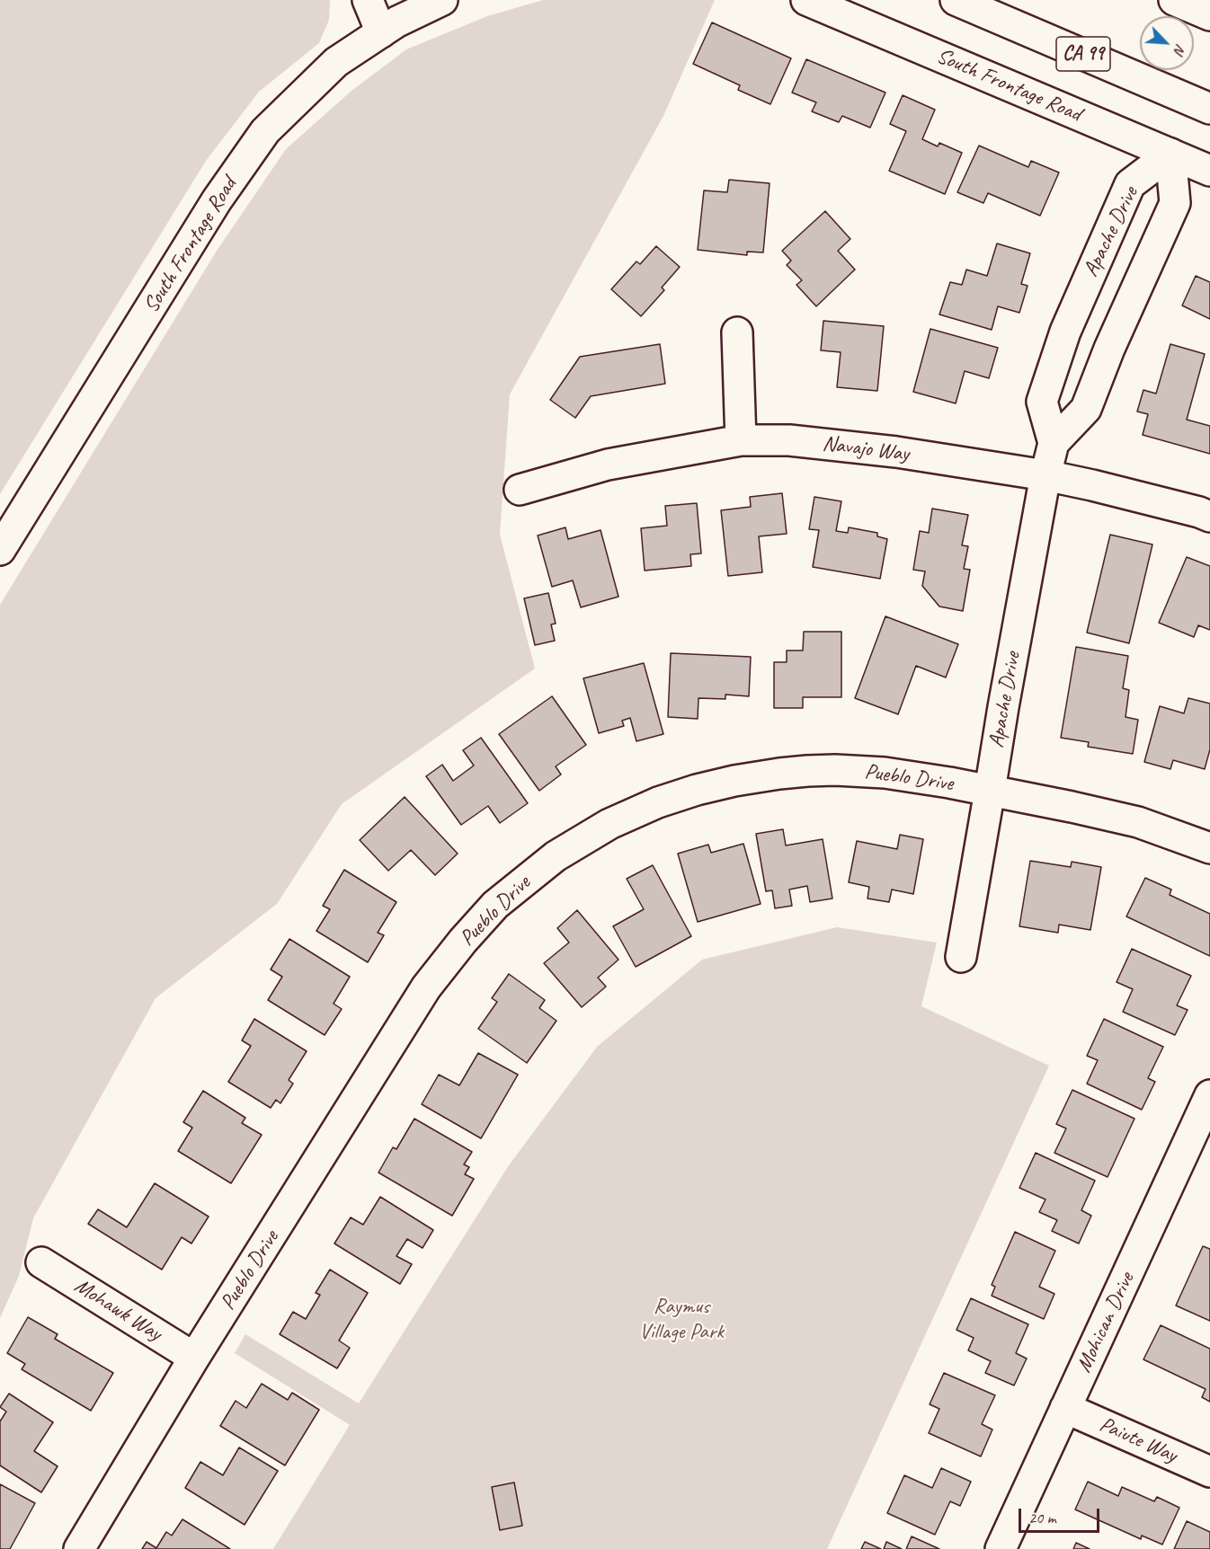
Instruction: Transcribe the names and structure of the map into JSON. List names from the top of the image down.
{
  "streets": {
    "main road": [
      "CA 99",
      "South Frontage Road",
      "Apache Drive",
      "Navajo Way",
      "Pueblo Drive",
      "Mohawk Way",
      "Mohican Drive",
      "Paiute Way"
    ]
  },
  "crossings": [
    ["South Frontage Road", "Apache Drive"],
    ["Apache Drive", "Navajo Way"],
    ["Apache Drive", "Pueblo Drive"],
    ["Pueblo Drive", "Mohawk Way"],
    ["Mohican Drive", "Paiute Way"]
  ],
  "parks": ["Raymus Village Park"],
  "scale_bar": "20 m",
  "north": "bottom right"
}
